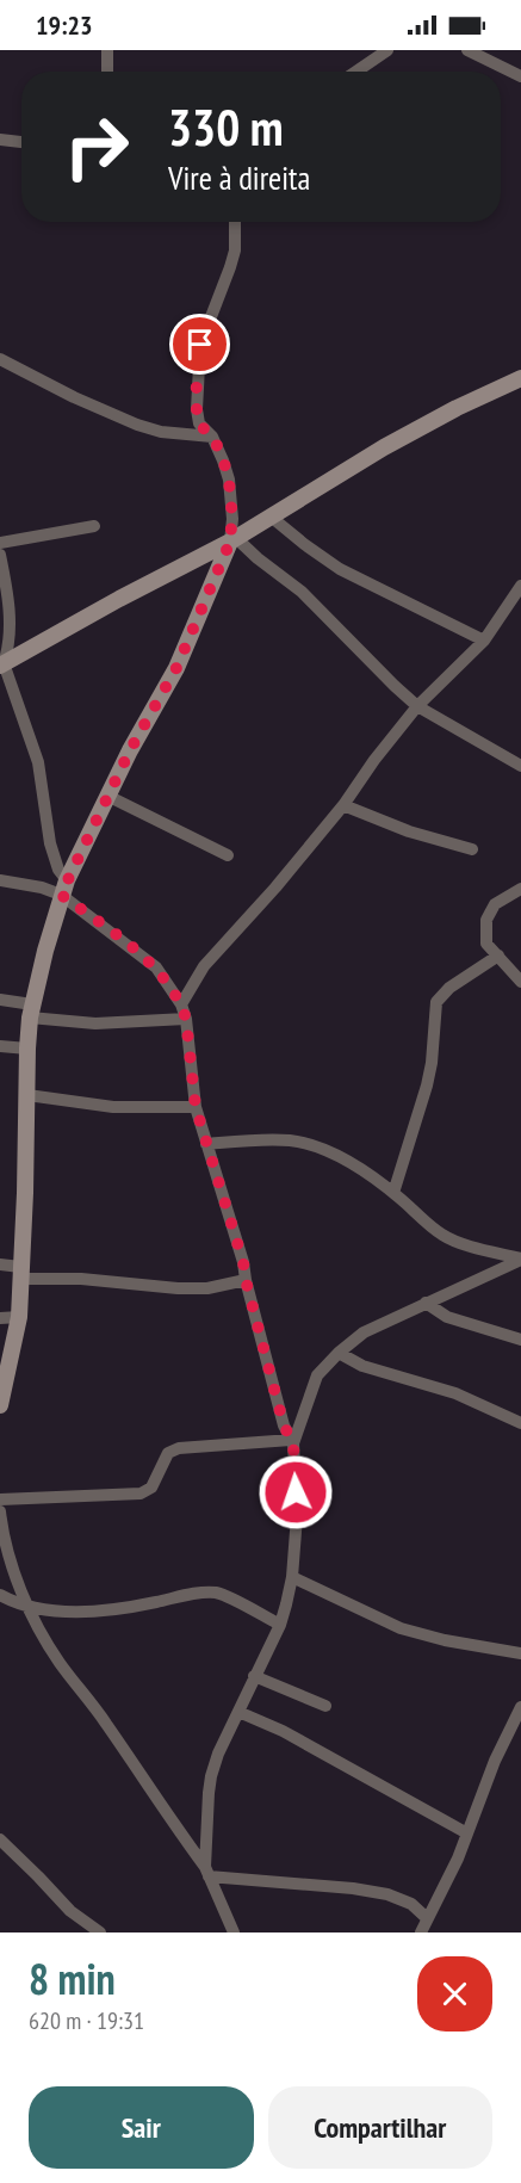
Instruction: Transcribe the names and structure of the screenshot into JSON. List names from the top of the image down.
{
  "page": {
    "status": "19:23",
    "turn": ["330 m", "Vire à direita"],
    "heading": ["8 min", "620 m · 19:31"],
    "buttons": ["Sair", "Compartilhar"]
  }
}
